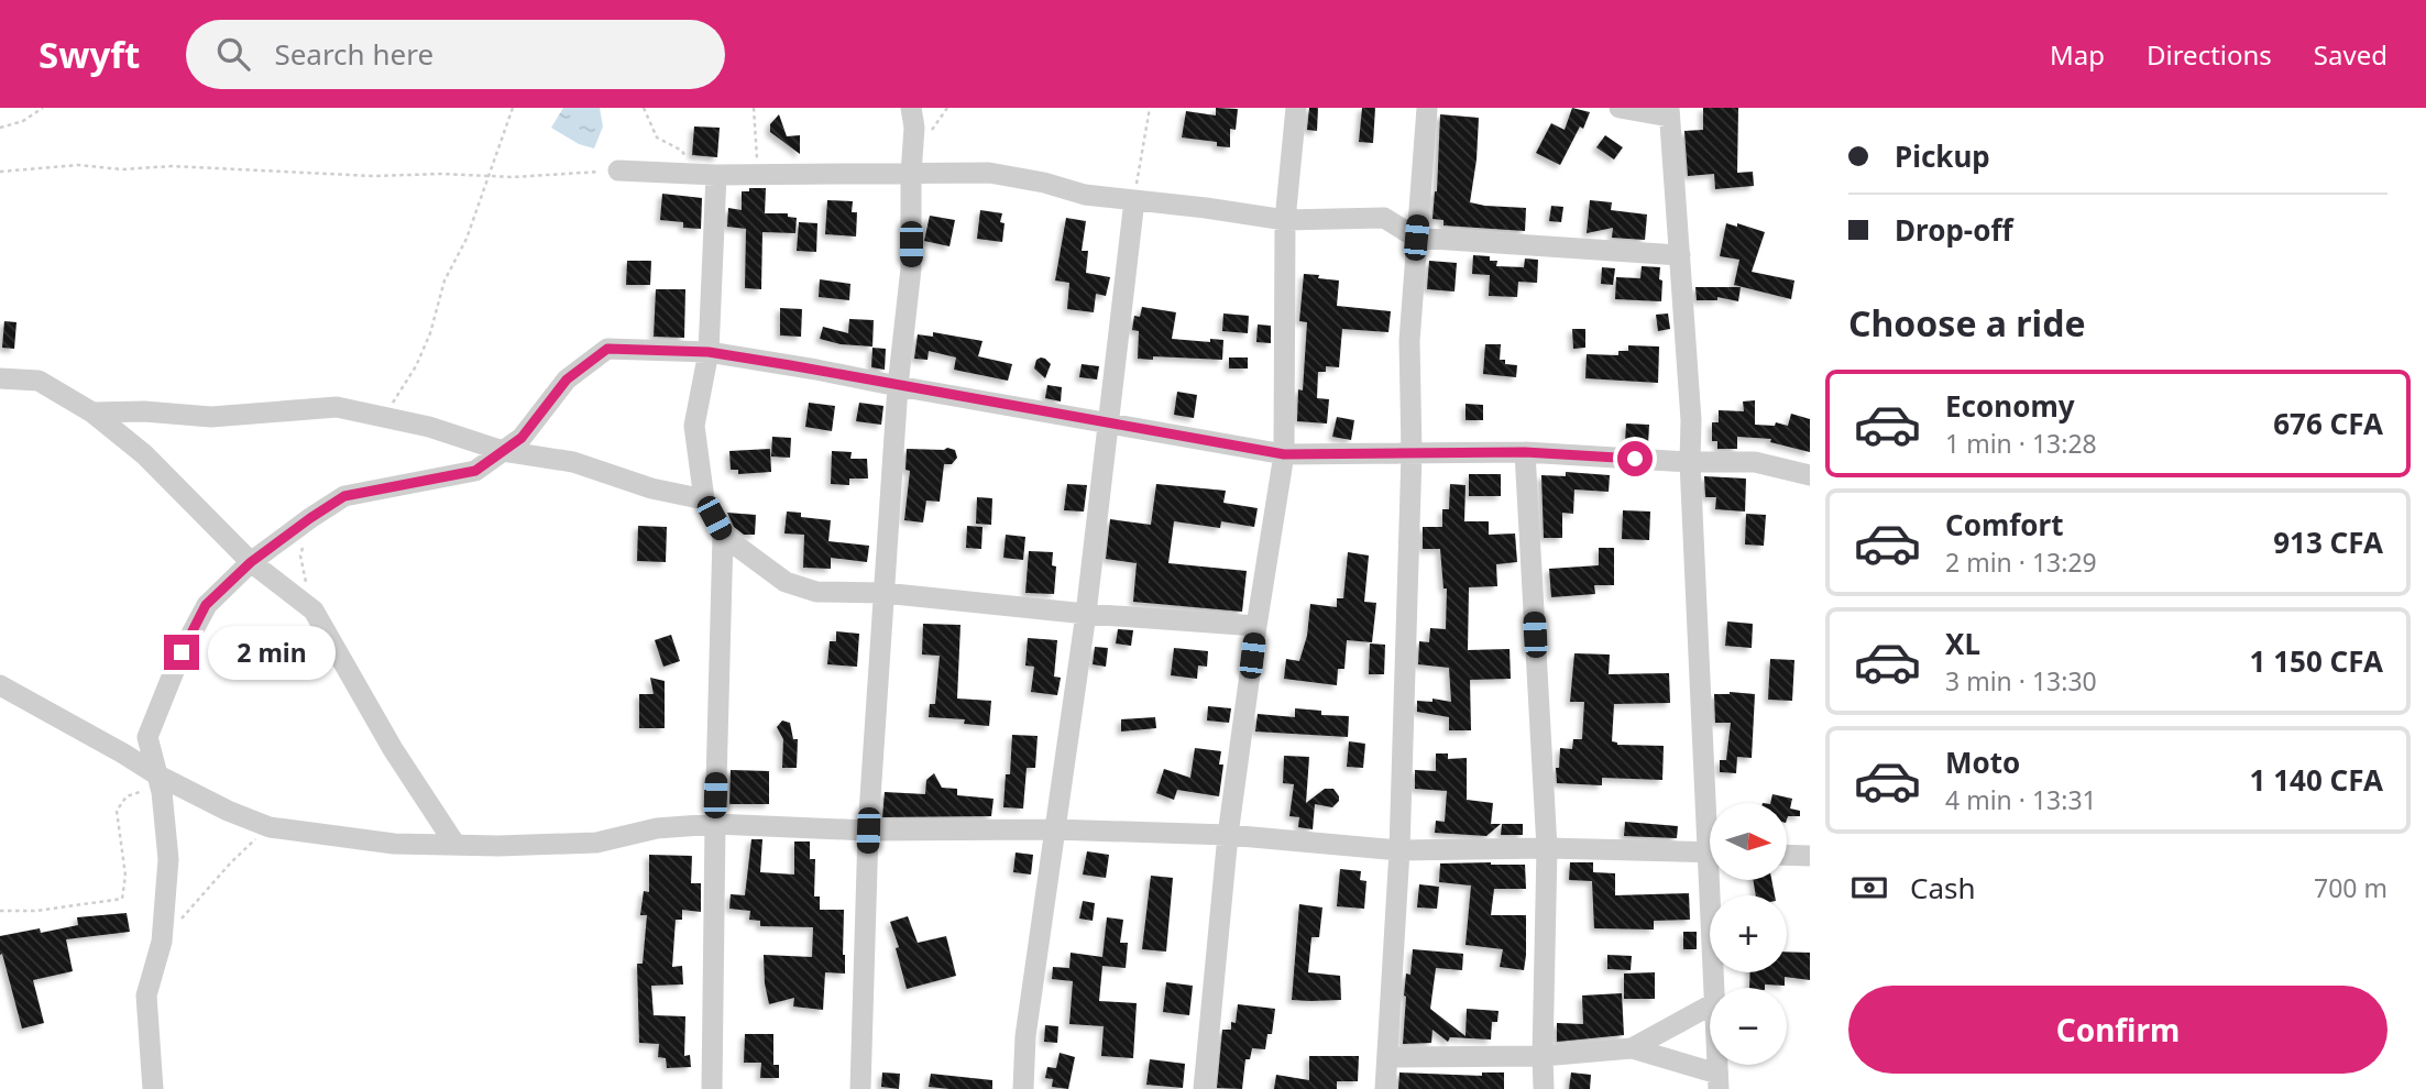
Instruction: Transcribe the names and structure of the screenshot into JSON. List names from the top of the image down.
{
  "north": "right",
  "page": {
    "header": "Swyft",
    "search": "Search here",
    "nav": ["Map", "Directions", "Saved"],
    "banner": ["Pickup", "Drop-off"],
    "heading": "Choose a ride",
    "list": [
      {
        "name": "Economy",
        "note": "1 min · 13:28",
        "value": "676 CFA"
      },
      {
        "name": "Comfort",
        "note": "2 min · 13:29",
        "value": "913 CFA"
      },
      {
        "name": "XL",
        "note": "3 min · 13:30",
        "value": "1 150 CFA"
      },
      {
        "name": "Moto",
        "note": "4 min · 13:31",
        "value": "1 140 CFA"
      }
    ],
    "bubble": "2 min",
    "map_buttons": ["+", "−"],
    "pay": ["Cash", "700 m"],
    "buttons": "Confirm"
  }
}
